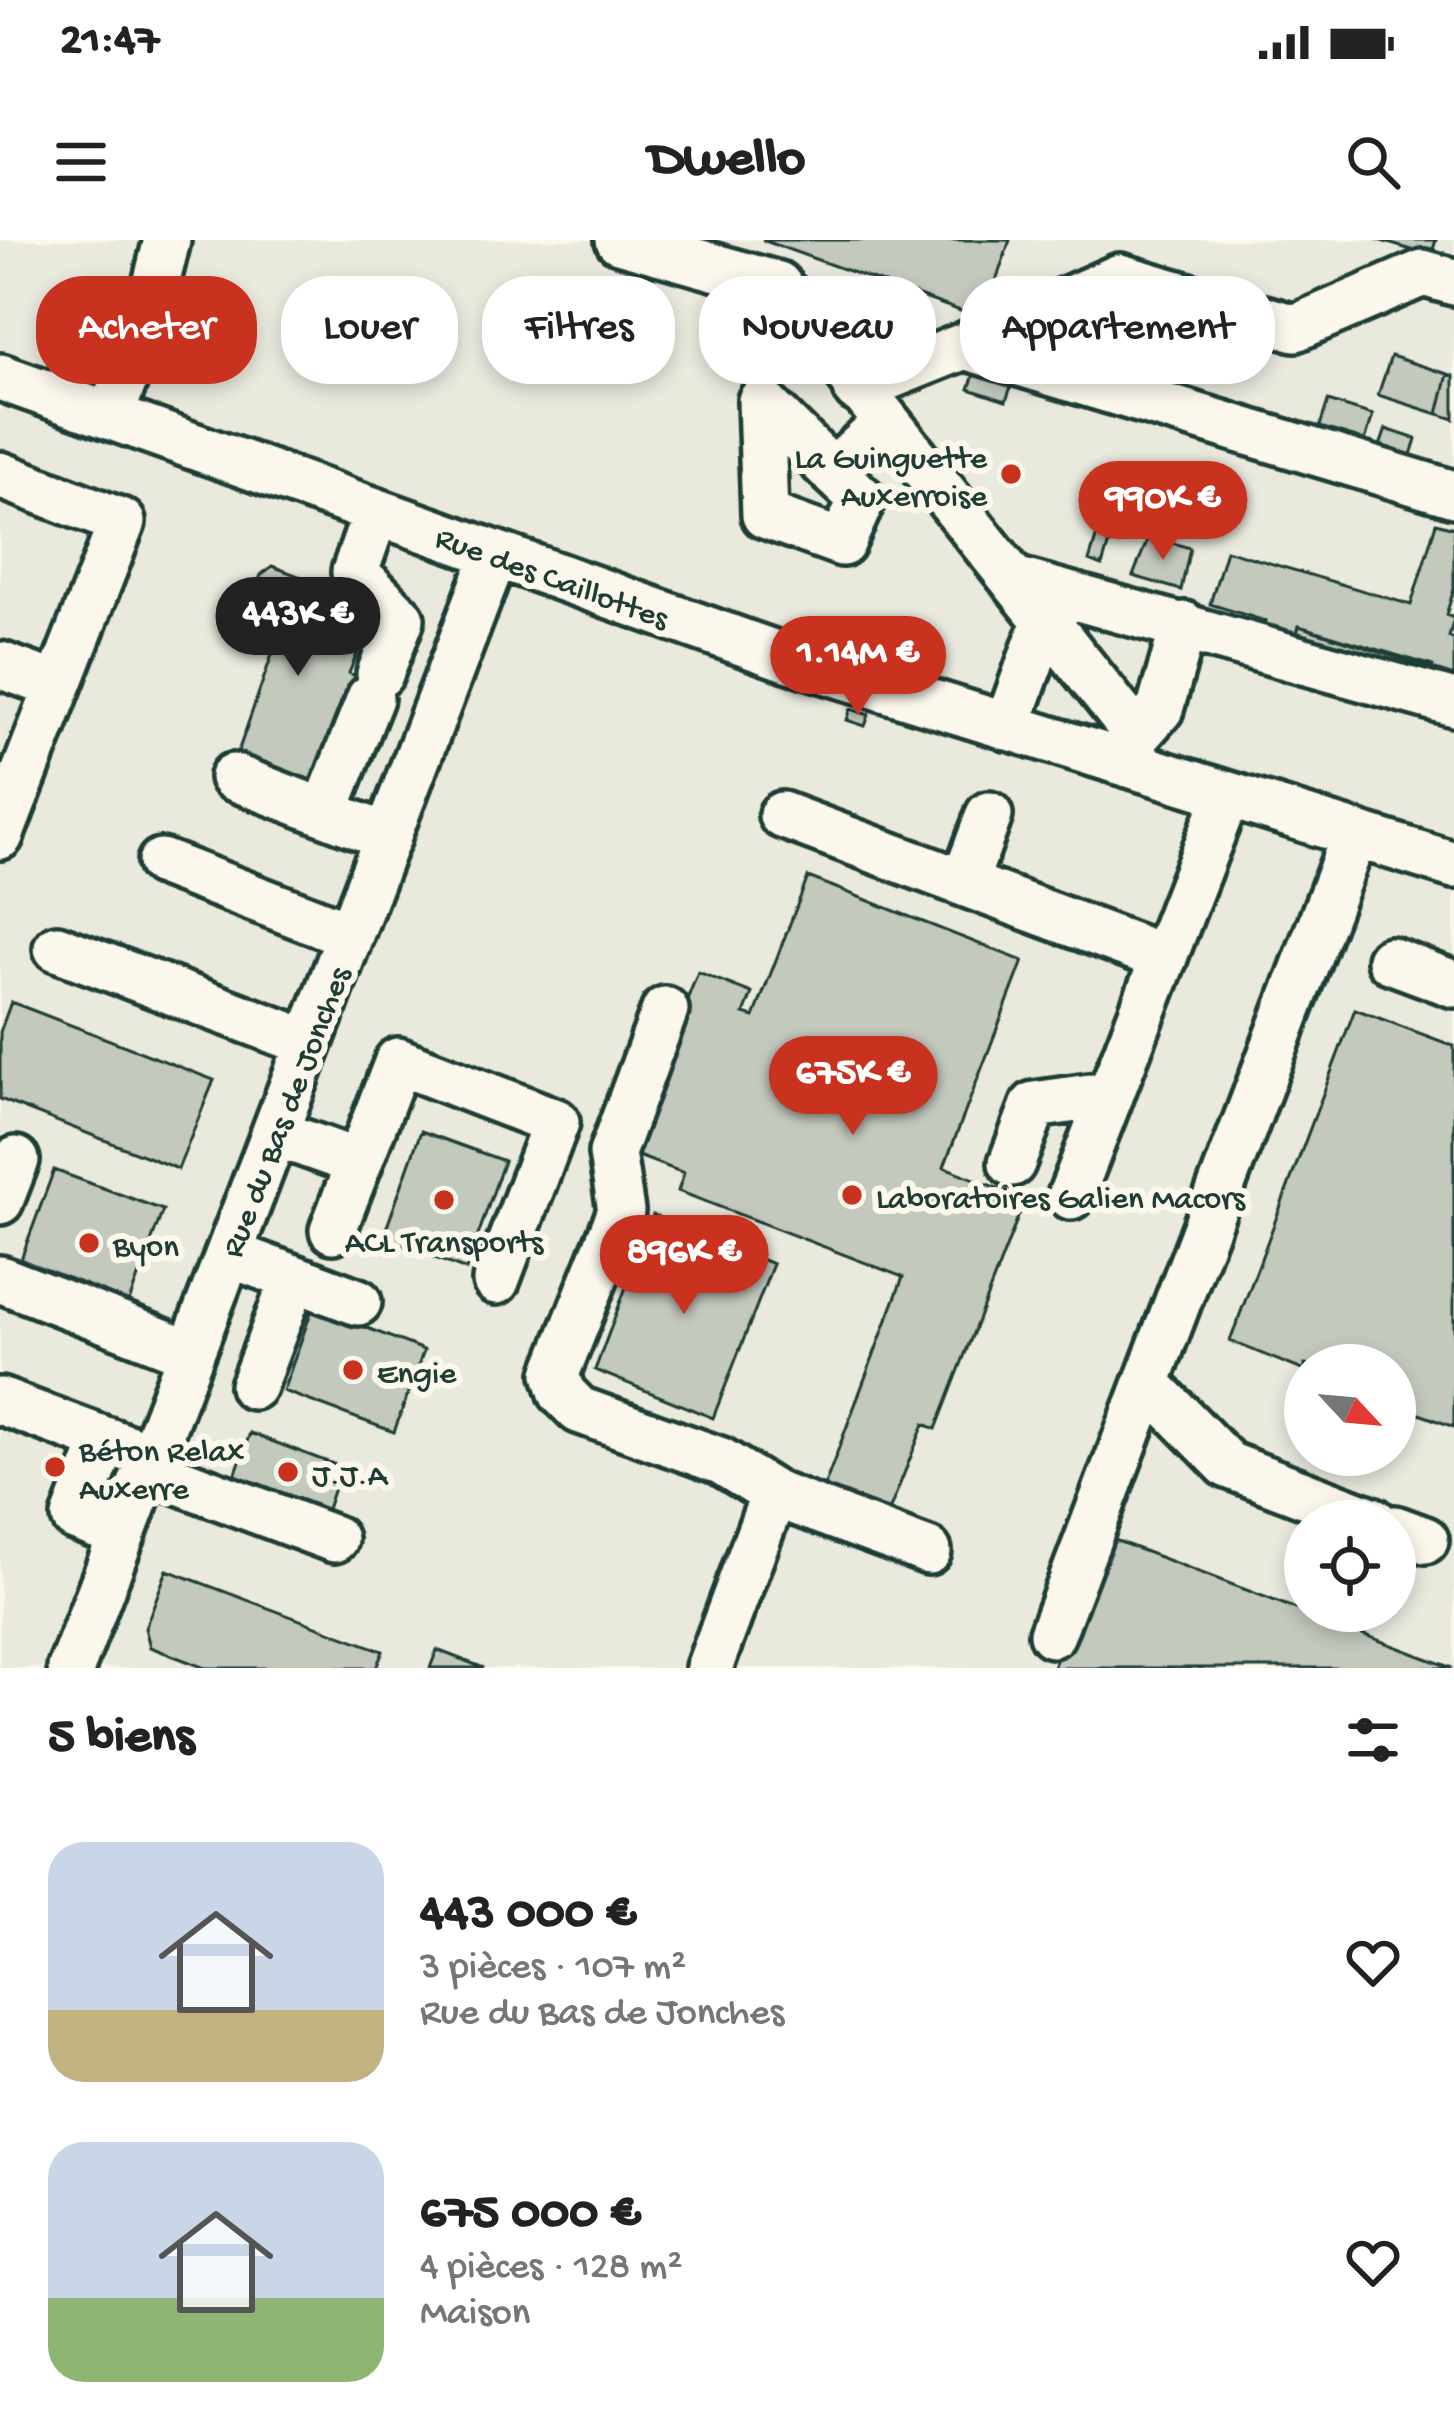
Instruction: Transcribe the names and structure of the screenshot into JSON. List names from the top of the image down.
{
  "streets": {
    "street": ["Rue des Caillottes", "Rue du Bas de Jonches"]
  },
  "crossings": [
    ["Rue des Caillottes", "Rue du Bas de Jonches"]
  ],
  "places": [
    "La Guinguette Auxerroise",
    "Laboratoires Galien Macors",
    "ACL Transports",
    "Byon",
    "Engie",
    "Béton Relax Auxerre",
    "J.J.A"
  ],
  "north": "bottom right",
  "page": {
    "status": "21:47",
    "header": "Dwello",
    "chip": [
      "Acheter",
      "Louer",
      "Filtres",
      "Nouveau",
      "Appartement"
    ],
    "price": [
      "990K €",
      "443K €",
      "1.14M €",
      "675K €",
      "896K €"
    ],
    "heading": "5 biens",
    "list": [
      {
        "name": "443 000 €",
        "note": "3 pièces · 107 m² · Rue du Bas de Jonches"
      },
      {
        "name": "675 000 €",
        "note": "4 pièces · 128 m² · Maison"
      }
    ]
  }
}
